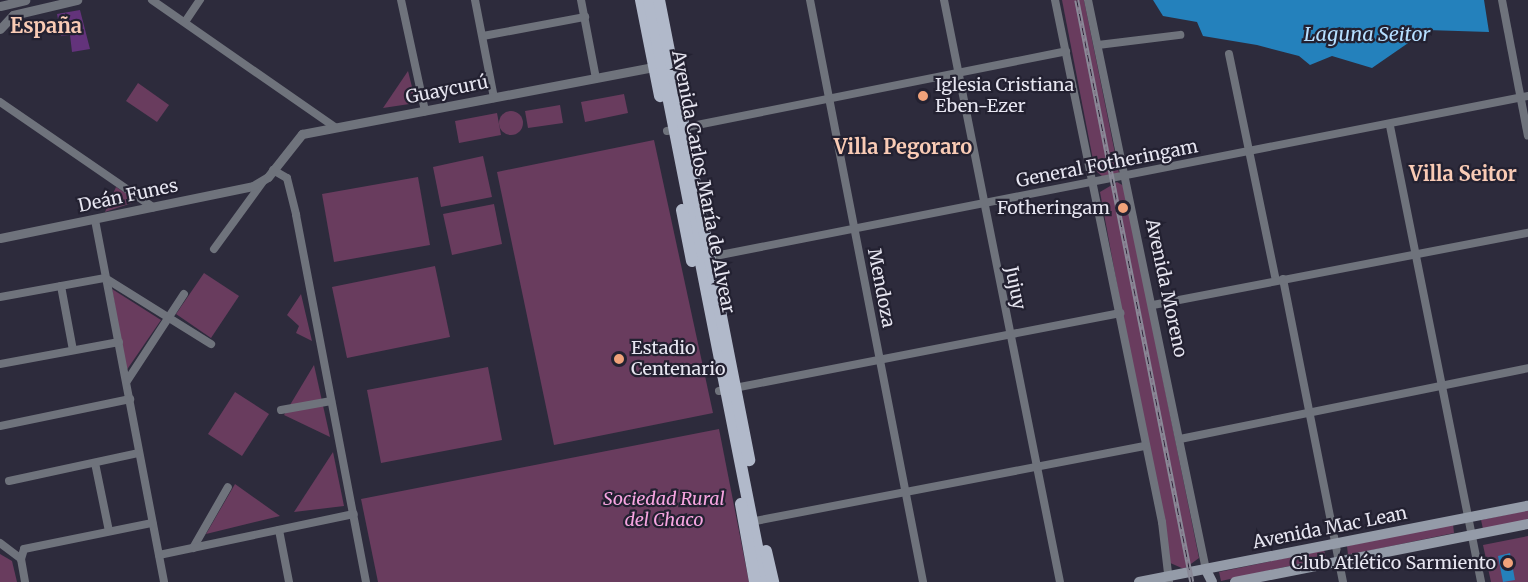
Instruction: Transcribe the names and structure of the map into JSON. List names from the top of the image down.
{
  "streets": {
    "main road": ["Avenida Carlos María de Alvear", "Avenida Moreno", "Avenida Mac Lean"],
    "street": [
      "Guaycurú",
      "General Fotheringam",
      "Deán Funes",
      "Mendoza",
      "Jujuy"
    ]
  },
  "crossings": [
    ["Guaycurú", "Avenida Carlos María de Alvear"],
    ["Guaycurú", "Deán Funes"],
    ["General Fotheringam", "Avenida Carlos María de Alvear"],
    ["General Fotheringam", "Mendoza"],
    ["General Fotheringam", "Jujuy"],
    ["General Fotheringam", "Avenida Moreno"],
    ["Avenida Moreno", "Avenida Mac Lean"]
  ],
  "districts": ["España", "Villa Pegoraro", "Villa Seitor"],
  "water": ["Laguna Seitor"],
  "parks": ["Sociedad Rural del Chaco"],
  "places": [
    "Iglesia Cristiana Eben-Ezer",
    "Fotheringam",
    "Estadio Centenario",
    "Club Atlético Sarmiento"
  ]
}
